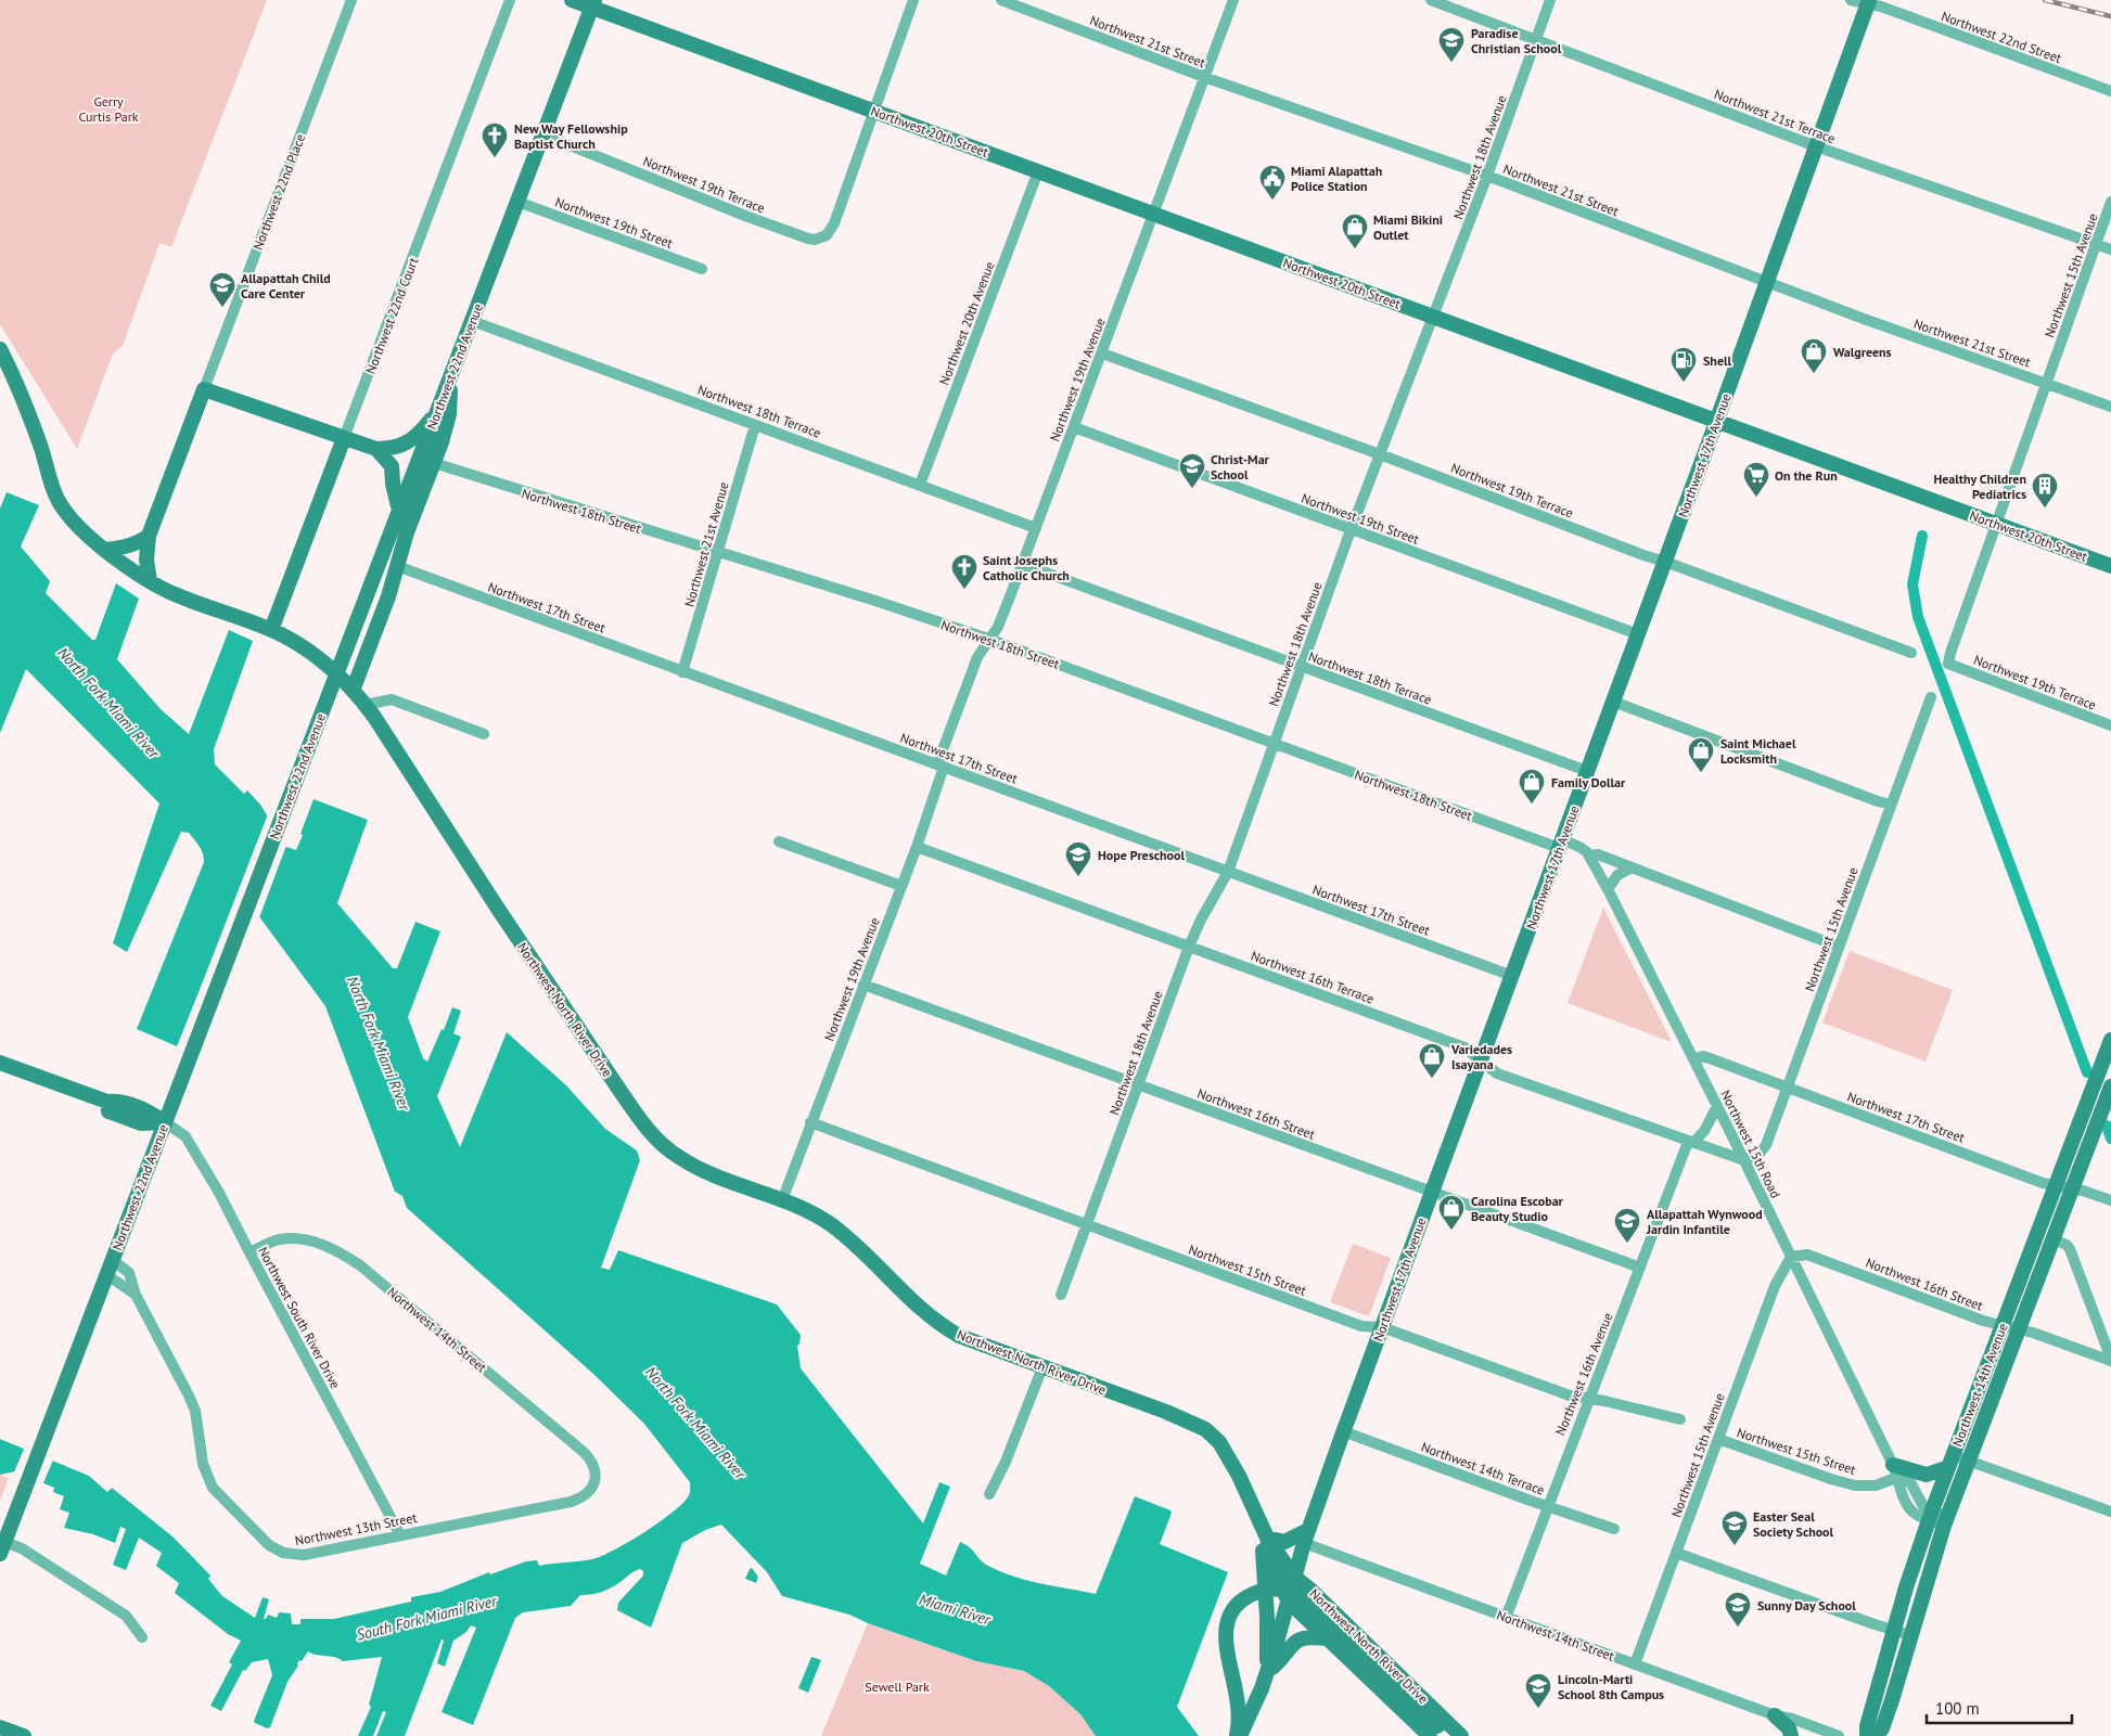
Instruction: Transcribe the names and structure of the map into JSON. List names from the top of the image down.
{
  "streets": {
    "main road": [
      "Northwest 20th Street",
      "Northwest 22nd Place",
      "Northwest 22nd Court",
      "Northwest 22nd Avenue",
      "Northwest 17th Avenue",
      "Northwest North River Drive",
      "Northwest 14th Avenue"
    ],
    "street": [
      "Northwest 22nd Street",
      "Northwest 21st Street",
      "Northwest 21st Terrace",
      "Northwest 18th Avenue",
      "Northwest 19th Terrace",
      "Northwest 19th Street",
      "Northwest 15th Avenue",
      "Northwest 20th Avenue",
      "Northwest 19th Avenue",
      "Northwest 18th Terrace",
      "Northwest 18th Street",
      "Northwest 21st Avenue",
      "Northwest 17th Street",
      "Northwest 16th Terrace",
      "Northwest 16th Street",
      "Northwest 15th Road",
      "Northwest 15th Street",
      "Northwest South River Drive",
      "Northwest 14th Street",
      "Northwest 16th Avenue",
      "Northwest 14th Terrace",
      "Northwest 13th Street"
    ]
  },
  "crossings": [
    ["Northwest 22nd Street", "Northwest 17th Avenue"],
    ["Northwest 21st Street", "Northwest 18th Avenue"],
    ["Northwest 21st Street", "Northwest 15th Avenue"],
    ["Northwest 21st Street", "Northwest 19th Avenue"],
    ["Northwest 21st Street", "Northwest 17th Avenue"],
    ["Northwest 21st Terrace", "Northwest 18th Avenue"],
    ["Northwest 21st Terrace", "Northwest 15th Avenue"],
    ["Northwest 21st Terrace", "Northwest 17th Avenue"],
    ["Northwest 20th Street", "Northwest 18th Avenue"],
    ["Northwest 20th Street", "Northwest 19th Terrace"],
    ["Northwest 20th Street", "Northwest 15th Avenue"],
    ["Northwest 20th Street", "Northwest 20th Avenue"],
    ["Northwest 20th Street", "Northwest 22nd Avenue"],
    ["Northwest 20th Street", "Northwest 19th Avenue"],
    ["Northwest 20th Street", "Northwest 17th Avenue"],
    ["Northwest 18th Avenue", "Northwest 19th Terrace"],
    ["Northwest 18th Avenue", "Northwest 19th Street"],
    ["Northwest 18th Avenue", "Northwest 18th Terrace"],
    ["Northwest 18th Avenue", "Northwest 18th Street"],
    ["Northwest 18th Avenue", "Northwest 17th Street"],
    ["Northwest 18th Avenue", "Northwest 16th Terrace"],
    ["Northwest 18th Avenue", "Northwest 16th Street"],
    ["Northwest 18th Avenue", "Northwest 15th Street"],
    ["Northwest 19th Terrace", "Northwest 15th Avenue"],
    ["Northwest 19th Terrace", "Northwest 22nd Avenue"],
    ["Northwest 19th Terrace", "Northwest 19th Avenue"],
    ["Northwest 19th Terrace", "Northwest 17th Avenue"],
    ["Northwest 22nd Place", "Northwest North River Drive"],
    ["Northwest 19th Street", "Northwest 22nd Avenue"],
    ["Northwest 19th Street", "Northwest 19th Avenue"],
    ["Northwest 19th Street", "Northwest 17th Avenue"],
    ["Northwest 15th Avenue", "Northwest 17th Street"],
    ["Northwest 15th Avenue", "Northwest 16th Terrace"],
    ["Northwest 15th Avenue", "Northwest 16th Street"],
    ["Northwest 15th Avenue", "Northwest 15th Road"],
    ["Northwest 15th Avenue", "Northwest 15th Street"],
    ["Northwest 15th Avenue", "Northwest 14th Street"],
    ["Northwest 22nd Court", "Northwest North River Drive"],
    ["Northwest 20th Avenue", "Northwest 18th Terrace"],
    ["Northwest 22nd Avenue", "Northwest 18th Terrace"],
    ["Northwest 22nd Avenue", "Northwest South River Drive"],
    ["Northwest 22nd Avenue", "Northwest 13th Street"],
    ["Northwest 19th Avenue", "Northwest 18th Terrace"],
    ["Northwest 19th Avenue", "Northwest 18th Street"],
    ["Northwest 19th Avenue", "Northwest 17th Street"],
    ["Northwest 19th Avenue", "Northwest 16th Terrace"],
    ["Northwest 19th Avenue", "Northwest North River Drive"],
    ["Northwest 19th Avenue", "Northwest 16th Street"],
    ["Northwest 19th Avenue", "Northwest 15th Street"],
    ["Northwest 18th Terrace", "Northwest 17th Avenue"],
    ["Northwest 18th Terrace", "Northwest 21st Avenue"],
    ["Northwest 17th Avenue", "Northwest 18th Street"],
    ["Northwest 17th Avenue", "Northwest 17th Street"],
    ["Northwest 17th Avenue", "Northwest 16th Terrace"],
    ["Northwest 17th Avenue", "Northwest North River Drive"],
    ["Northwest 17th Avenue", "Northwest 16th Street"],
    ["Northwest 17th Avenue", "Northwest 15th Road"],
    ["Northwest 17th Avenue", "Northwest 15th Street"],
    ["Northwest 17th Avenue", "Northwest 14th Street"],
    ["Northwest 17th Avenue", "Northwest 14th Terrace"],
    ["Northwest 18th Street", "Northwest 21st Avenue"],
    ["Northwest 18th Street", "Northwest 15th Road"],
    ["Northwest 21st Avenue", "Northwest 17th Street"],
    ["Northwest 17th Street", "Northwest 15th Road"],
    ["Northwest 17th Street", "Northwest 14th Avenue"],
    ["Northwest 16th Terrace", "Northwest 15th Road"],
    ["Northwest 16th Terrace", "Northwest 16th Avenue"],
    ["Northwest 16th Street", "Northwest 15th Road"],
    ["Northwest 16th Street", "Northwest 16th Avenue"],
    ["Northwest 16th Street", "Northwest 14th Avenue"],
    ["Northwest 15th Road", "Northwest 15th Street"],
    ["Northwest 15th Road", "Northwest 14th Avenue"],
    ["Northwest 15th Street", "Northwest 16th Avenue"],
    ["Northwest South River Drive", "Northwest 14th Street"],
    ["Northwest South River Drive", "Northwest 13th Street"],
    ["Northwest 14th Street", "Northwest 16th Avenue"],
    ["Northwest 14th Street", "Northwest 13th Street"],
    ["Northwest 16th Avenue", "Northwest 14th Terrace"]
  ],
  "water": ["North Fork Miami River", "Miami River", "South Fork Miami River"],
  "parks": ["Gerry Curtis Park", "Sewell Park"],
  "places": {
    "school or university": [
      "Paradise Christian School",
      "Allapattah Child Care Center",
      "Christ-Mar School",
      "Hope Preschool",
      "Allapattah Wynwood Jardin Infantile",
      "Easter Seal Society School",
      "Sunny Day School",
      "Lincoln-Marti School 8th Campus"
    ],
    "church": ["New Way Fellowship Baptist Church", "Saint Josephs Catholic Church"],
    "public building": ["Miami Alapattah Police Station"],
    "shop": [
      "Miami Bikini Outlet",
      "Walgreens",
      "Saint Michael Locksmith",
      "Family Dollar",
      "Variedades Isayana",
      "Carolina Escobar Beauty Studio"
    ],
    "fuel station": ["Shell"],
    "supermarket": ["On the Run"],
    "building": ["Healthy Children Pediatrics"]
  },
  "scale_bar": "100 m"
}
